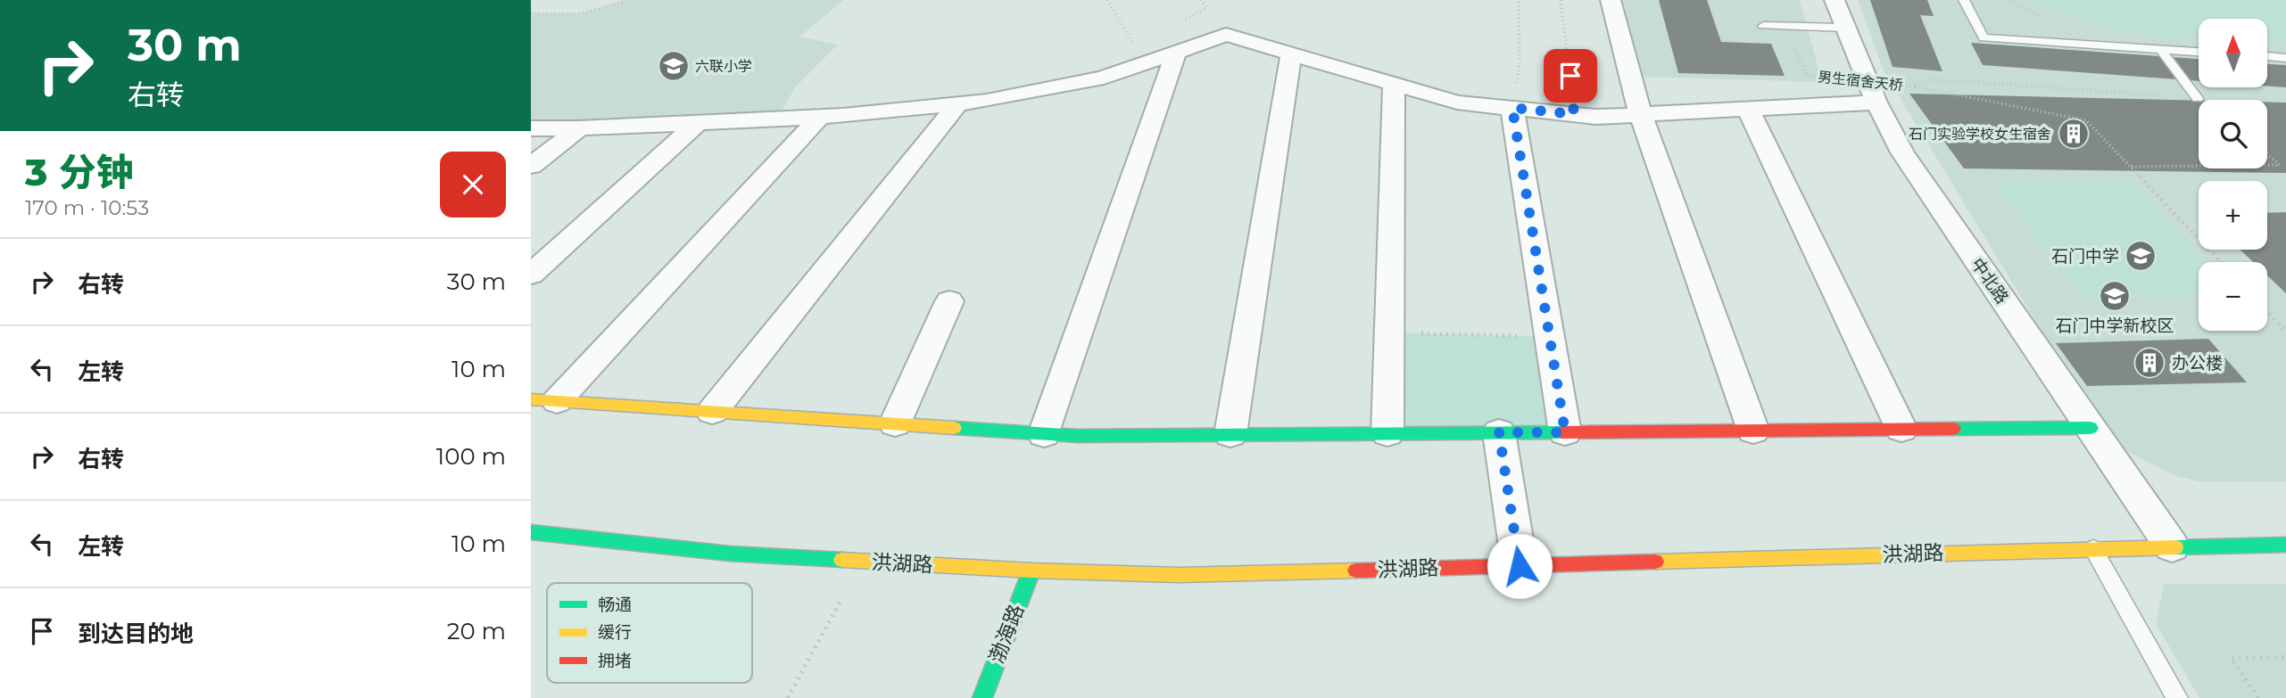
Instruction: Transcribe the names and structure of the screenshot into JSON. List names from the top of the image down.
{
  "streets": {
    "street": ["中北路", "洪湖路", "渤海路"],
    "path": ["男生宿舍天桥"]
  },
  "crossings": [
    ["中北路", "洪湖路"],
    ["洪湖路", "渤海路"]
  ],
  "places": {
    "school or university": ["六联小学", "石门中学", "石门中学新校区"],
    "building": ["石门实验学校女生宿舍", "办公楼"]
  },
  "legend": ["畅通", "缓行", "拥堵"],
  "north": "top",
  "page": {
    "turn": ["30 m", "右转"],
    "map_buttons": ["+", "−"],
    "heading": ["3 分钟", "170 m · 10:53"],
    "list": [
      {
        "name": "右转",
        "value": "30 m"
      },
      {
        "name": "左转",
        "value": "10 m"
      },
      {
        "name": "右转",
        "value": "100 m"
      },
      {
        "name": "左转",
        "value": "10 m"
      },
      {
        "name": "到达目的地",
        "value": "20 m"
      }
    ]
  }
}
